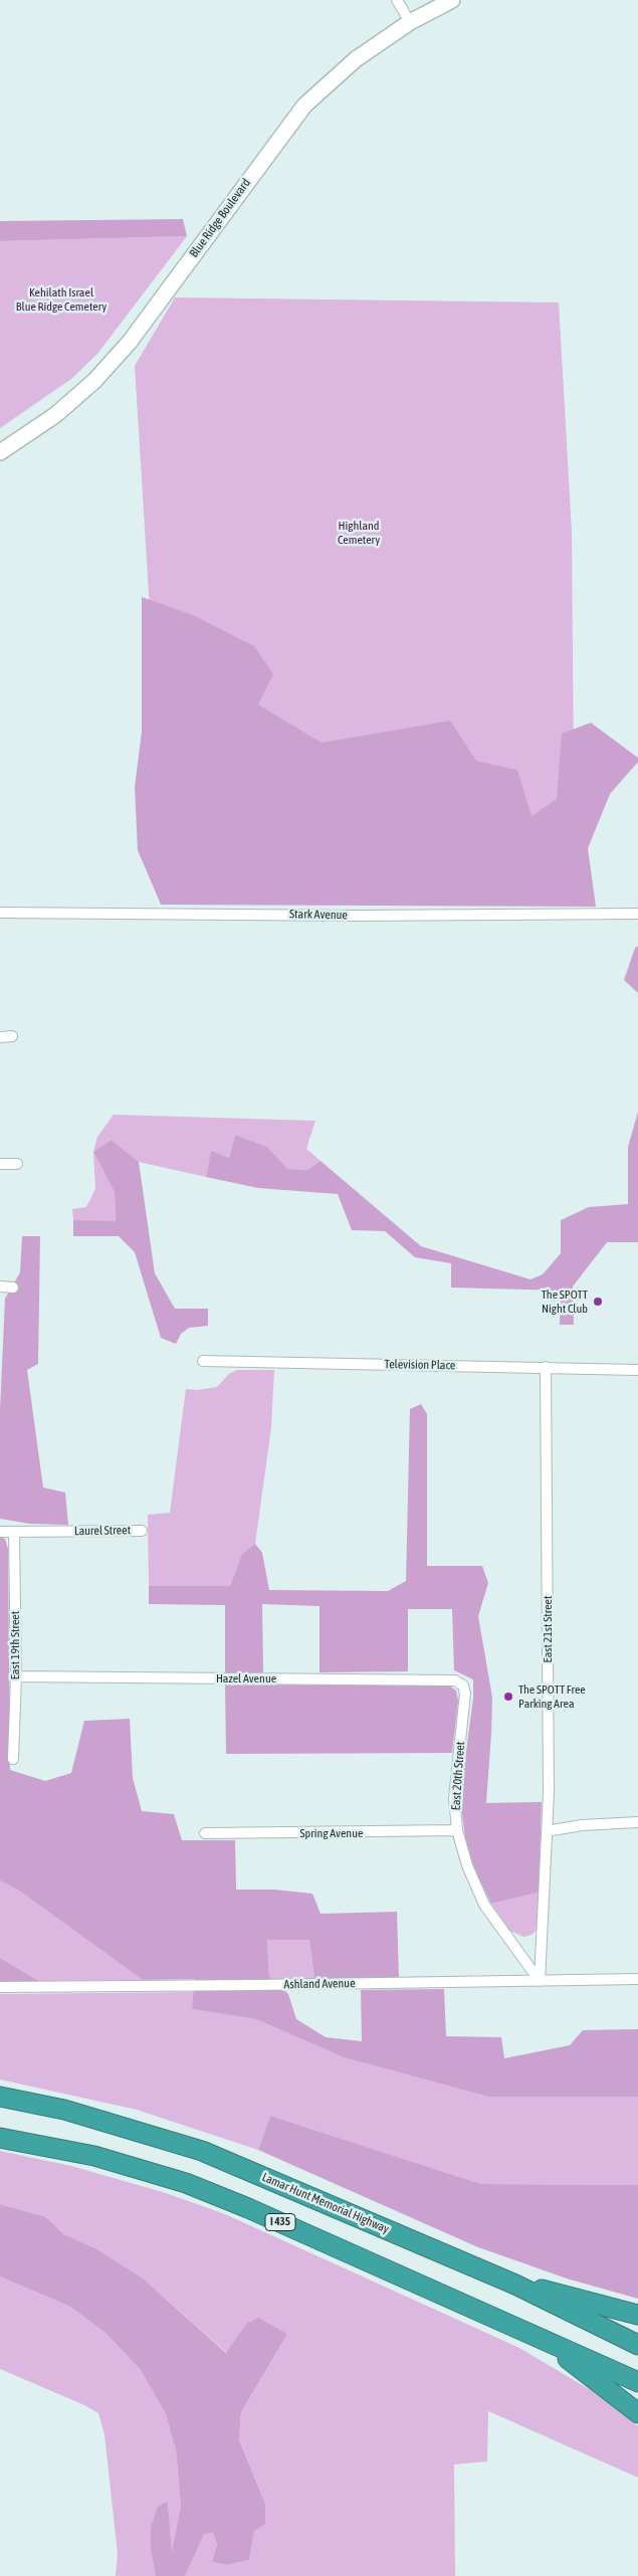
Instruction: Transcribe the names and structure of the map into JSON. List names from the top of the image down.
{
  "streets": {
    "highway": ["Lamar Hunt Memorial Highway", "I 435"],
    "main road": ["Blue Ridge Boulevard"],
    "street": [
      "Stark Avenue",
      "Television Place",
      "Laurel Street",
      "East 21st Street",
      "East 19th Street",
      "Hazel Avenue",
      "East 20th Street",
      "Spring Avenue",
      "Ashland Avenue"
    ]
  },
  "crossings": [
    ["Television Place", "East 21st Street"],
    ["Laurel Street", "East 19th Street"],
    ["East 21st Street", "East 20th Street"],
    ["East 21st Street", "Ashland Avenue"],
    ["East 19th Street", "Hazel Avenue"],
    ["Hazel Avenue", "East 20th Street"],
    ["East 20th Street", "Spring Avenue"],
    ["East 20th Street", "Ashland Avenue"]
  ],
  "parks": ["Kehilath Israel Blue Ridge Cemetery", "Highland Cemetery"],
  "places": ["The SPOTT Night Club", "The SPOTT Free Parking Area"]
}
